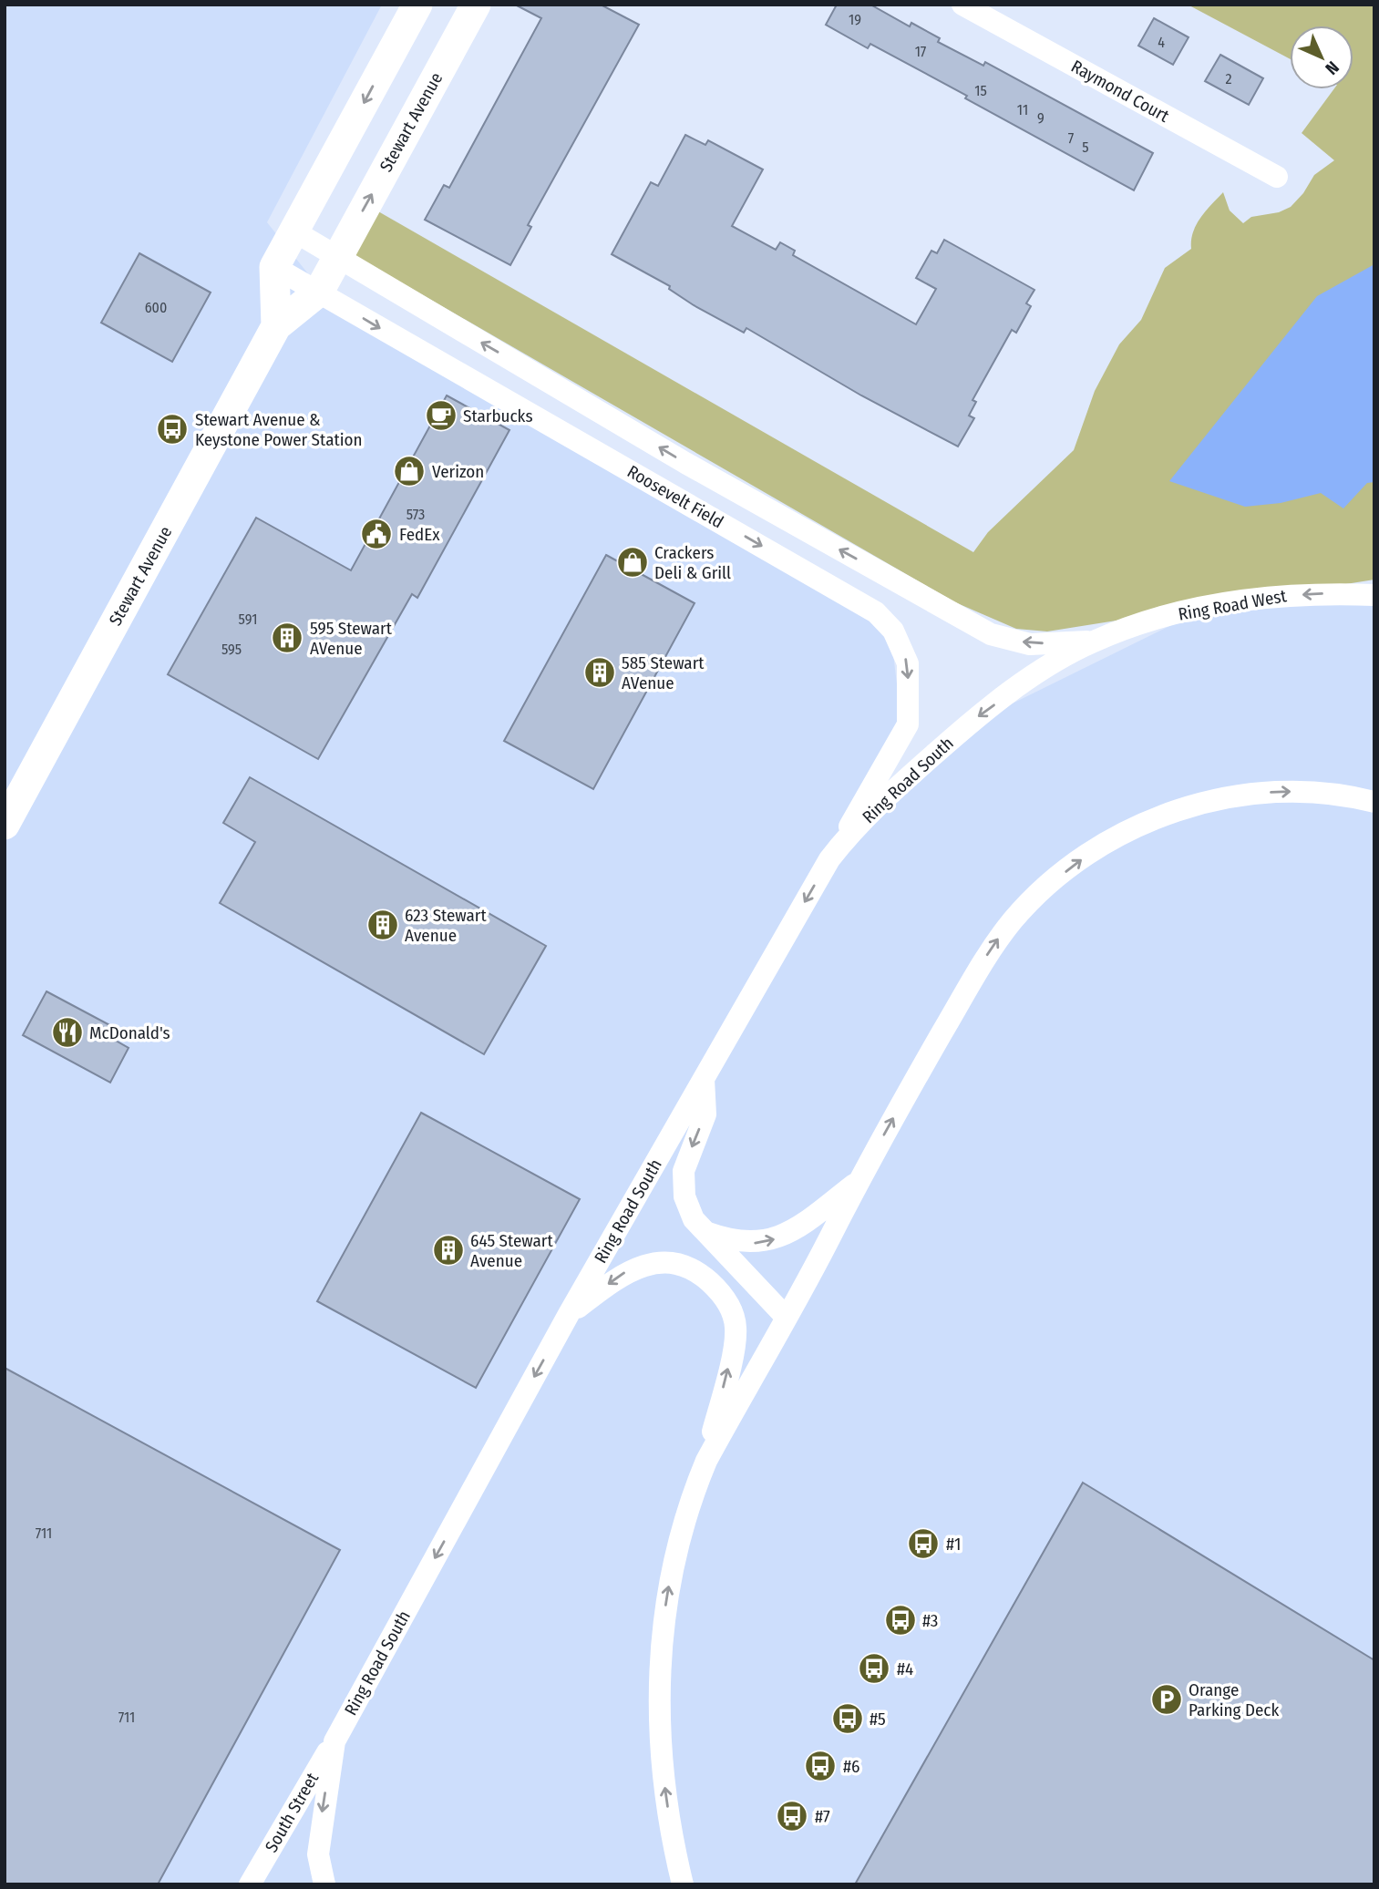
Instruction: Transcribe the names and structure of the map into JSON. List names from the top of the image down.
{
  "streets": {
    "main road": ["Stewart Avenue"],
    "street": [
      "Raymond Court",
      "Roosevelt Field",
      "Ring Road West",
      "Ring Road South",
      "South Street"
    ]
  },
  "crossings": [
    ["Stewart Avenue", "Roosevelt Field"],
    ["Roosevelt Field", "Ring Road West"],
    ["Roosevelt Field", "Ring Road South"],
    ["Ring Road West", "Ring Road South"],
    ["Ring Road South", "South Street"]
  ],
  "one_way": ["Ring Road West", "Ring Road South"],
  "places": {
    "cafe": ["Starbucks"],
    "bus stop": [
      "Stewart Avenue & Keystone Power Station",
      "#1",
      "#3",
      "#4",
      "#5",
      "#6",
      "#7"
    ],
    "shop": ["Verizon", "Crackers Deli & Grill"],
    "public building": ["FedEx"],
    "building": [
      "595 Stewart AVenue",
      "585 Stewart AVenue",
      "623 Stewart Avenue",
      "645 Stewart Avenue"
    ],
    "restaurant": ["McDonald's"],
    "parking": ["Orange Parking Deck"]
  },
  "house_numbers": [
    "19",
    "4",
    "17",
    "2",
    "15",
    "11",
    "9",
    "7",
    "5",
    "600",
    "573",
    "591",
    "595",
    "711",
    "711"
  ],
  "north": "bottom right"
}
